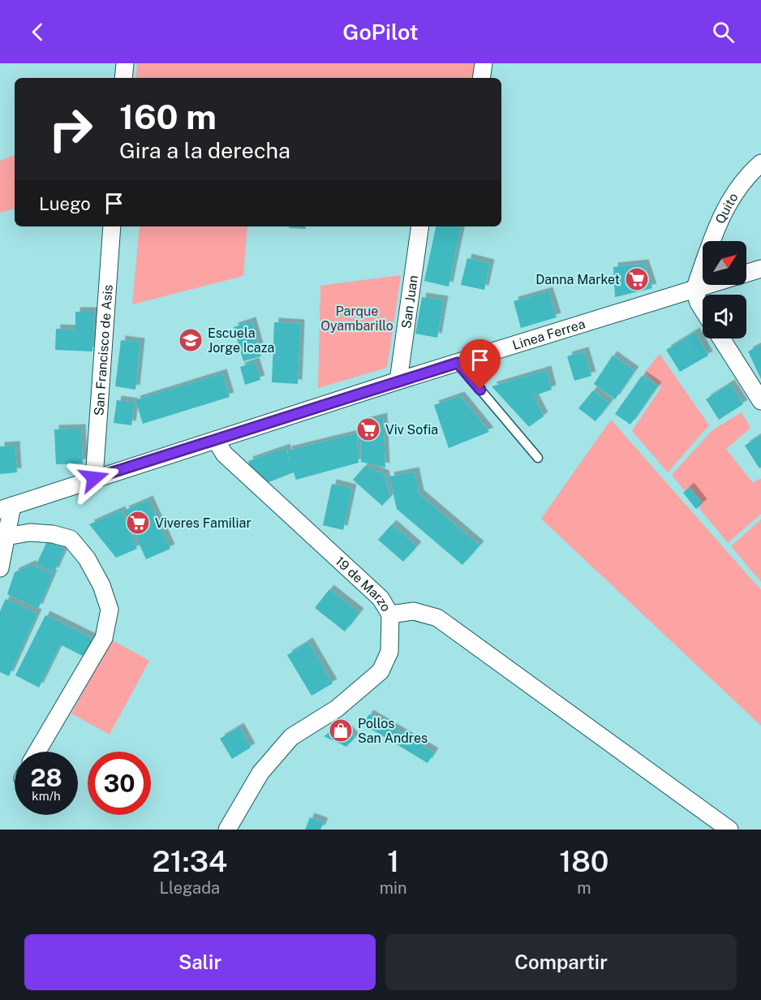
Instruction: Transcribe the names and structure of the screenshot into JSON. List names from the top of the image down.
{
  "streets": {
    "street": [
      "Quito",
      "San Juan",
      "Linea Ferrea",
      "San Francisco de Asis",
      "19 de Marzo"
    ]
  },
  "crossings": [
    ["Quito", "Linea Ferrea"],
    ["San Juan", "Linea Ferrea"],
    ["Linea Ferrea", "San Francisco de Asis"],
    ["Linea Ferrea", "19 de Marzo"]
  ],
  "parks": ["Parque Oyambarillo"],
  "places": {
    "supermarket": ["Danna Market", "Viv Sofia", "Viveres Familiar"],
    "school or university": ["Escuela Jorge Icaza"],
    "shop": ["Pollos San Andres"]
  },
  "north": "top right",
  "page": {
    "header": "GoPilot",
    "turn": ["160 m", "Gira a la derecha"],
    "then": "Luego",
    "speed": "28 km/h",
    "limit": "30",
    "eta": [
      "21:34",
      "Llegada",
      "1",
      "min",
      "180",
      "m"
    ],
    "buttons": ["Salir", "Compartir"]
  }
}
